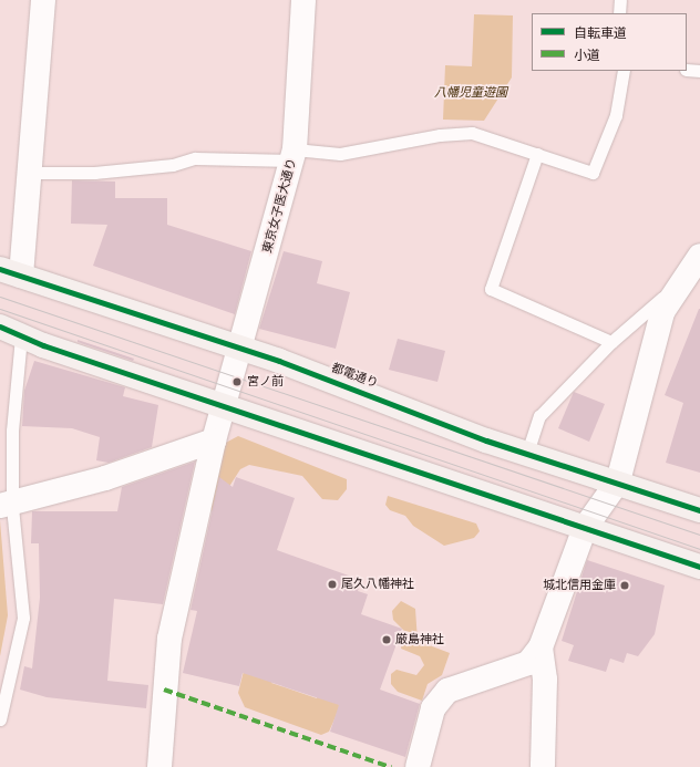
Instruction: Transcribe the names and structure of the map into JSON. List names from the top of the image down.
{
  "streets": {
    "main road": ["都電通り"],
    "street": ["東京女子医大通り"]
  },
  "crossings": [
    ["東京女子医大通り", "都電通り"]
  ],
  "parks": ["八幡児童遊園"],
  "places": [
    "宮ノ前",
    "尾久八幡神社",
    "城北信用金庫",
    "厳島神社"
  ],
  "legend": ["自転車道", "小道"]
}
